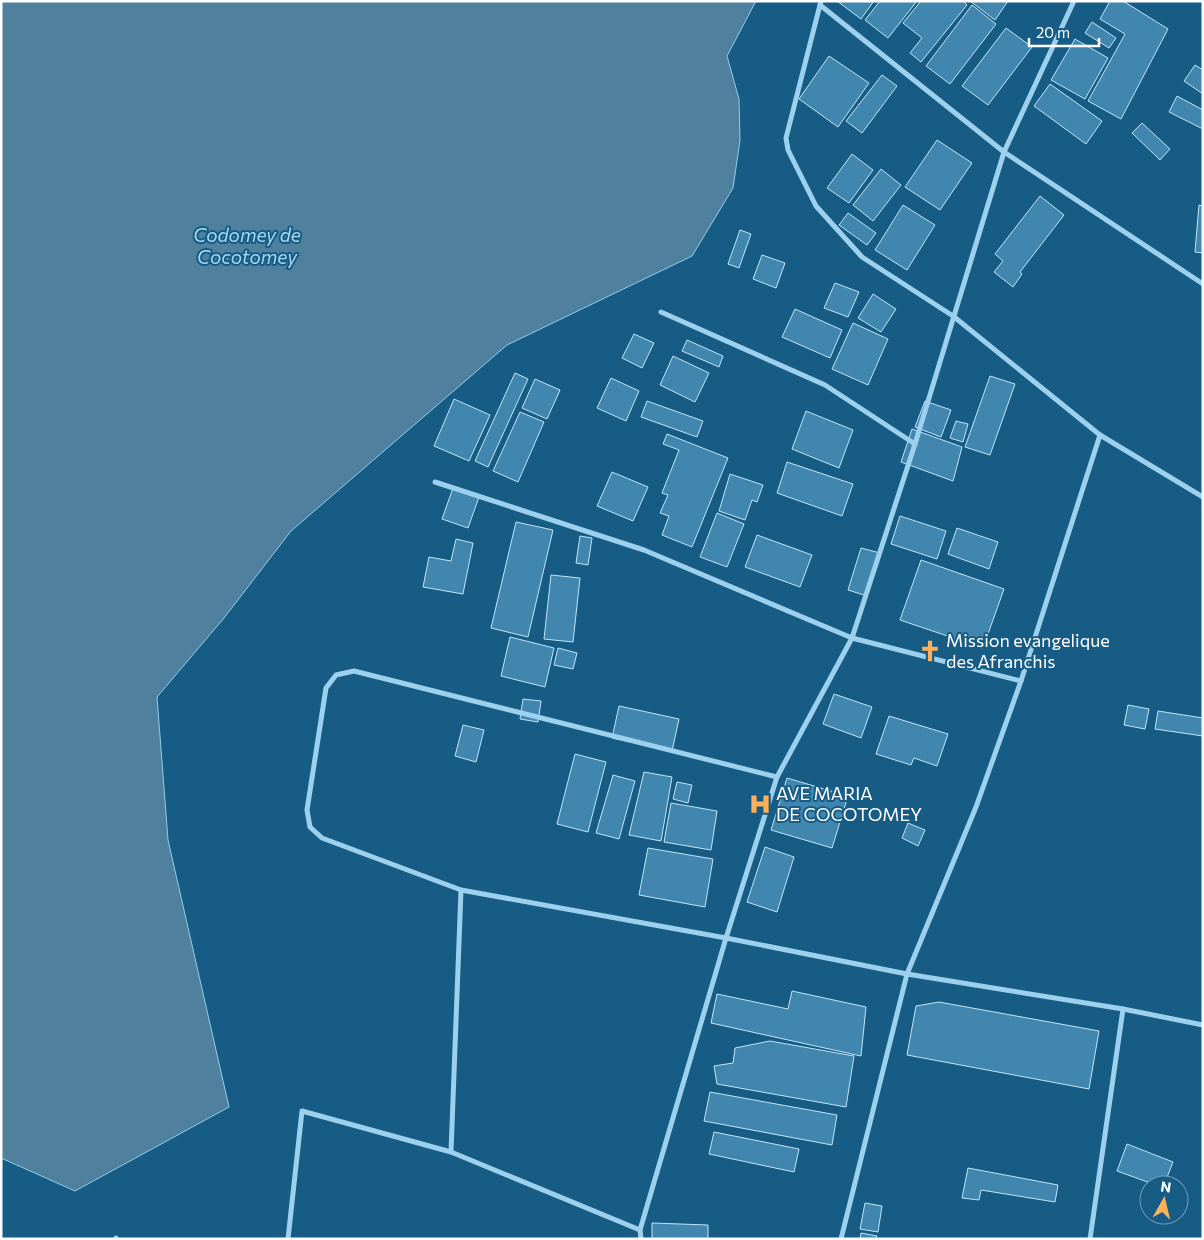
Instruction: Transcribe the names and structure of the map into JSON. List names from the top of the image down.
{
  "water": ["Codomey de Cocotomey"],
  "places": {
    "church": ["Mission evangelique des Afranchis"],
    "hospital": ["AVE MARIA DE COCOTOMEY"]
  },
  "scale_bar": "20 m",
  "north": "top"
}
